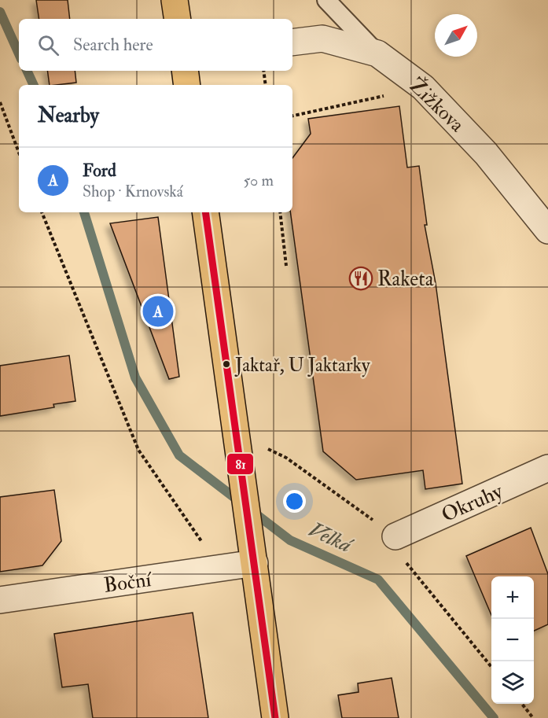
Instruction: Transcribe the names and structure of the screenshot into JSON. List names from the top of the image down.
{
  "streets": {
    "street": ["Žižkova", "Okruhy", "Boční"]
  },
  "water": ["Velká"],
  "places": {
    "restaurant": ["Raketa"],
    "other": ["Jaktař, U Jaktarky"]
  },
  "lines": ["transit line 81"],
  "north": "top right",
  "page": {
    "search": "Search here",
    "heading": "Nearby",
    "list": [
      {
        "mark": "A",
        "name": "Ford",
        "note": "Shop · Krnovská",
        "value": "50 m"
      }
    ],
    "pins": "A",
    "map_buttons": ["+", "−"]
  }
}
